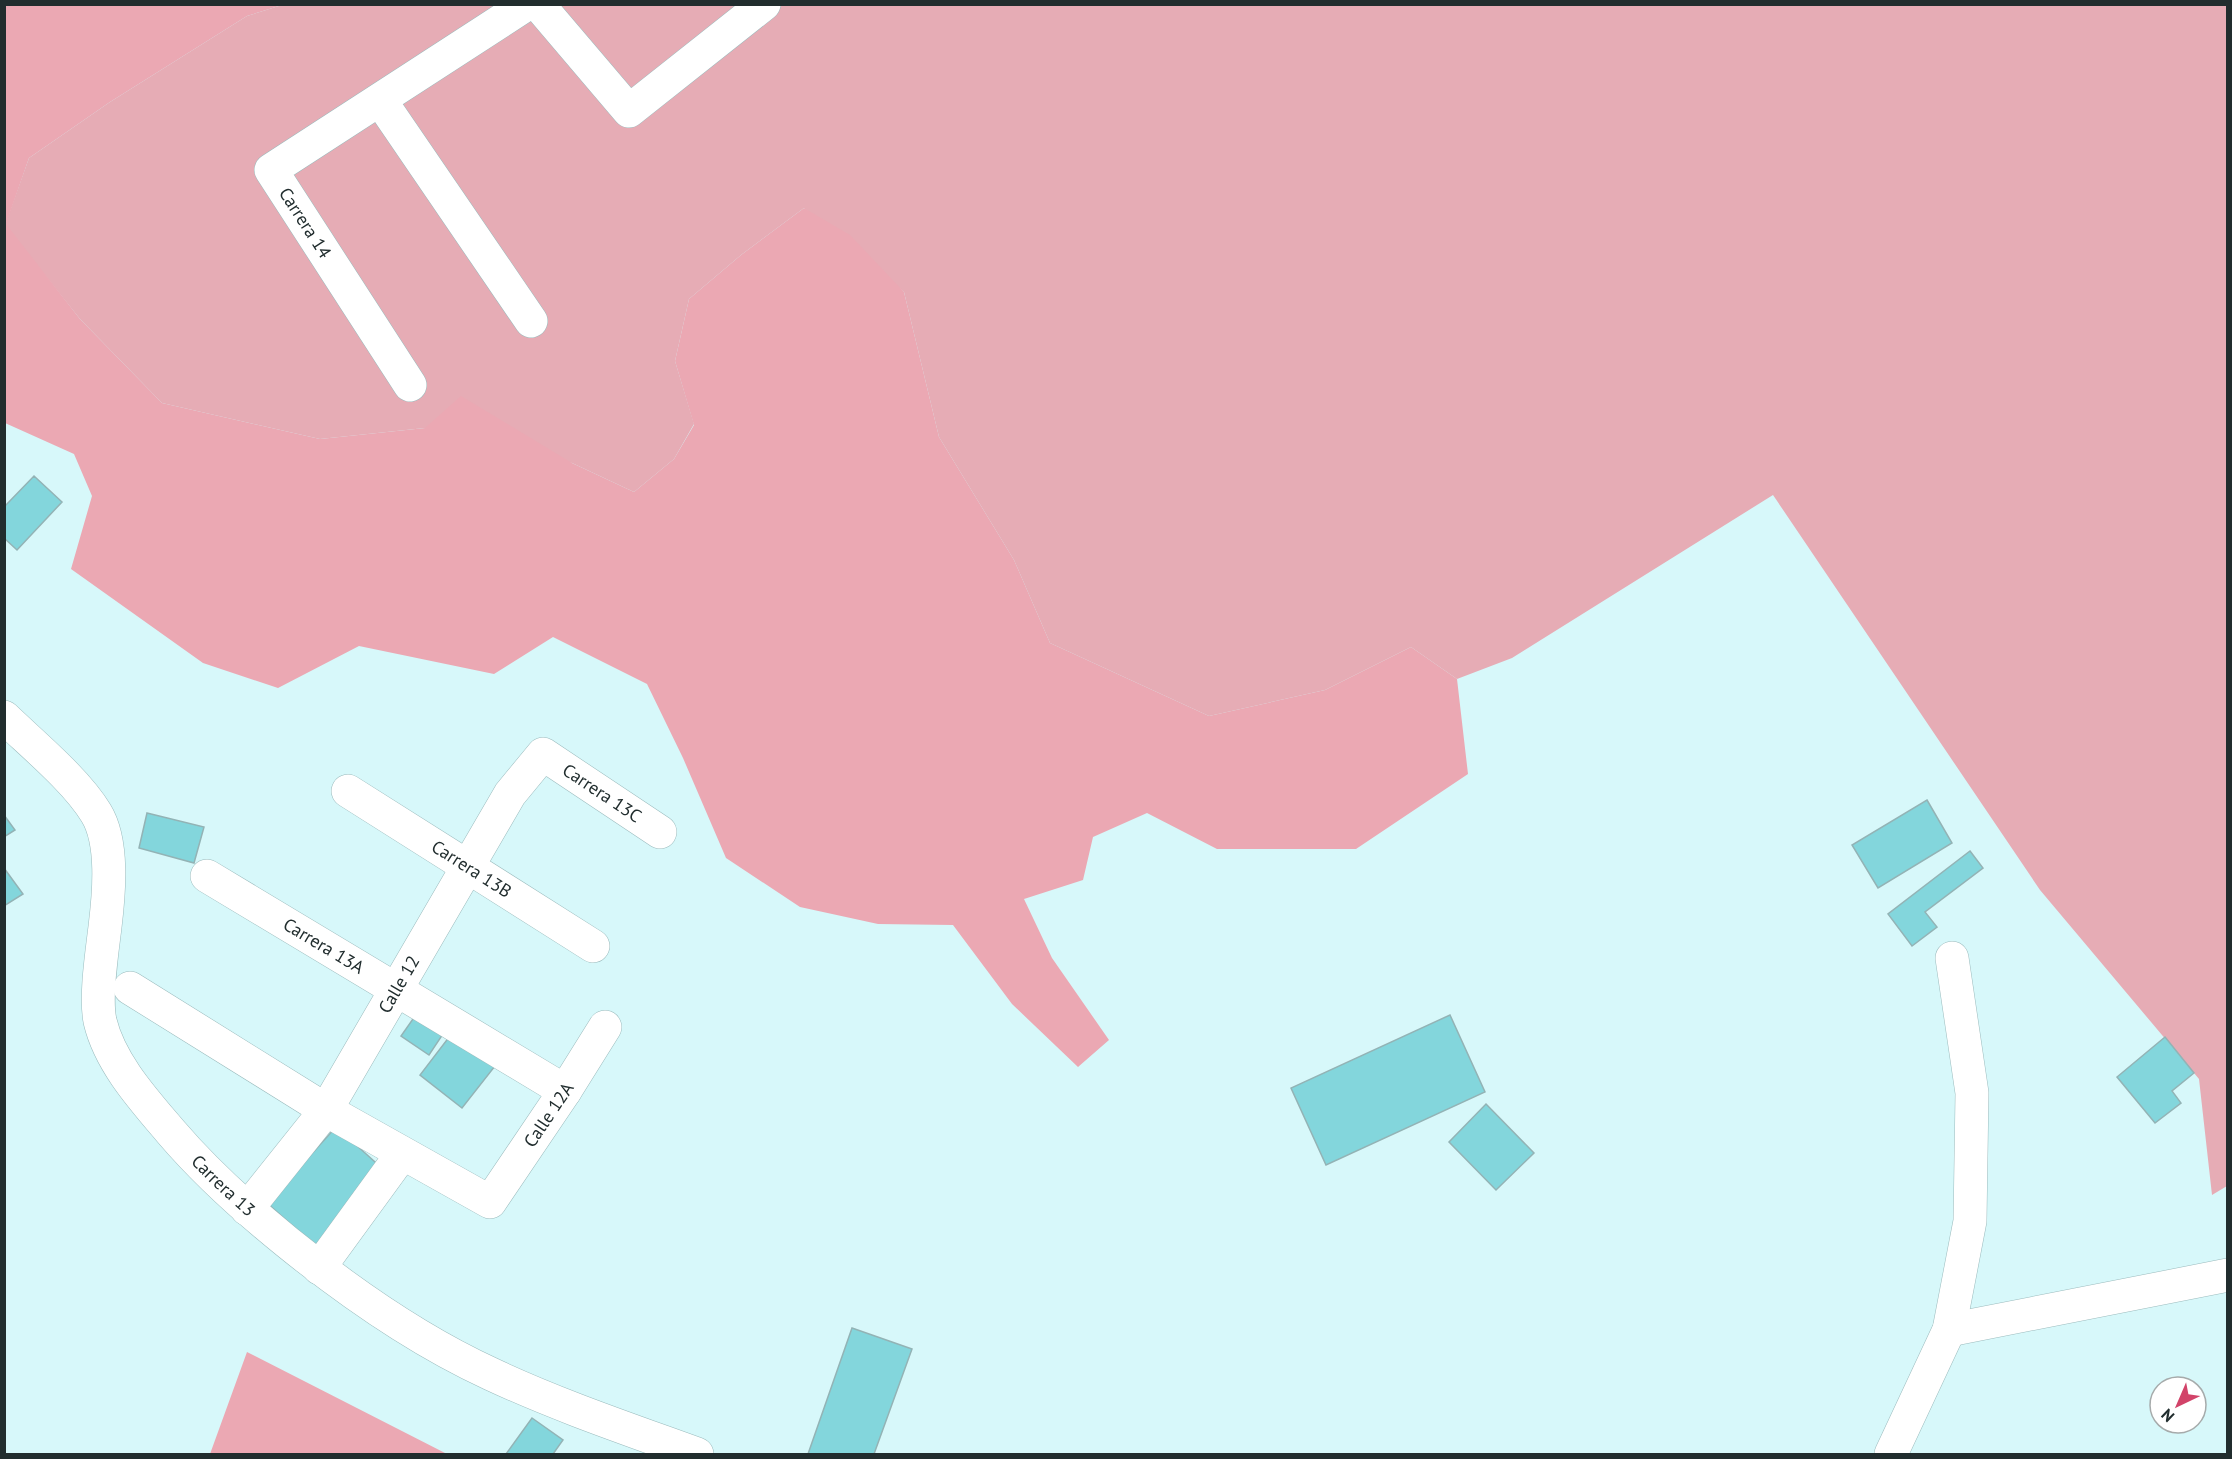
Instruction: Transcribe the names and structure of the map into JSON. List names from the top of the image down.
{
  "streets": {
    "street": [
      "Carrera 14",
      "Carrera 13C",
      "Carrera 13B",
      "Carrera 13A",
      "Calle 12",
      "Calle 12A",
      "Carrera 13"
    ]
  },
  "crossings": [
    ["Carrera 13C", "Calle 12"],
    ["Carrera 13B", "Calle 12"],
    ["Carrera 13A", "Calle 12"],
    ["Carrera 13A", "Calle 12A"],
    ["Calle 12", "Carrera 13"]
  ],
  "north": "bottom left"
}
